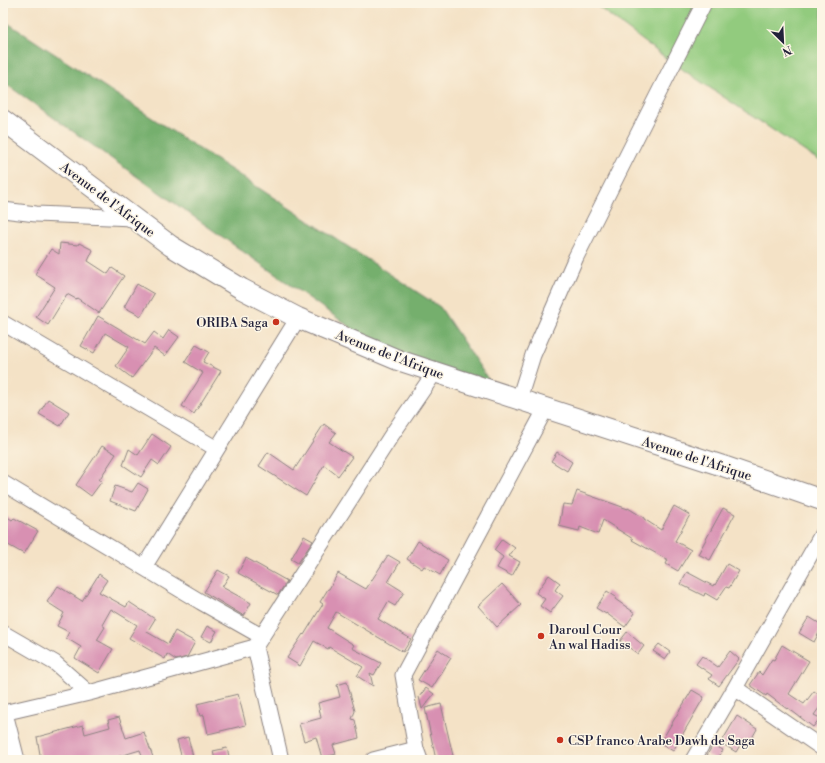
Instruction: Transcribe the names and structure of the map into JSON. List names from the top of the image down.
{
  "streets": {
    "main road": ["Avenue de l'Afrique"]
  },
  "places": ["ORIBA Saga", "Daroul Cour An wal Hadiss", "CSP franco Arabe Dawh de Saga"],
  "north": "bottom right"
}
